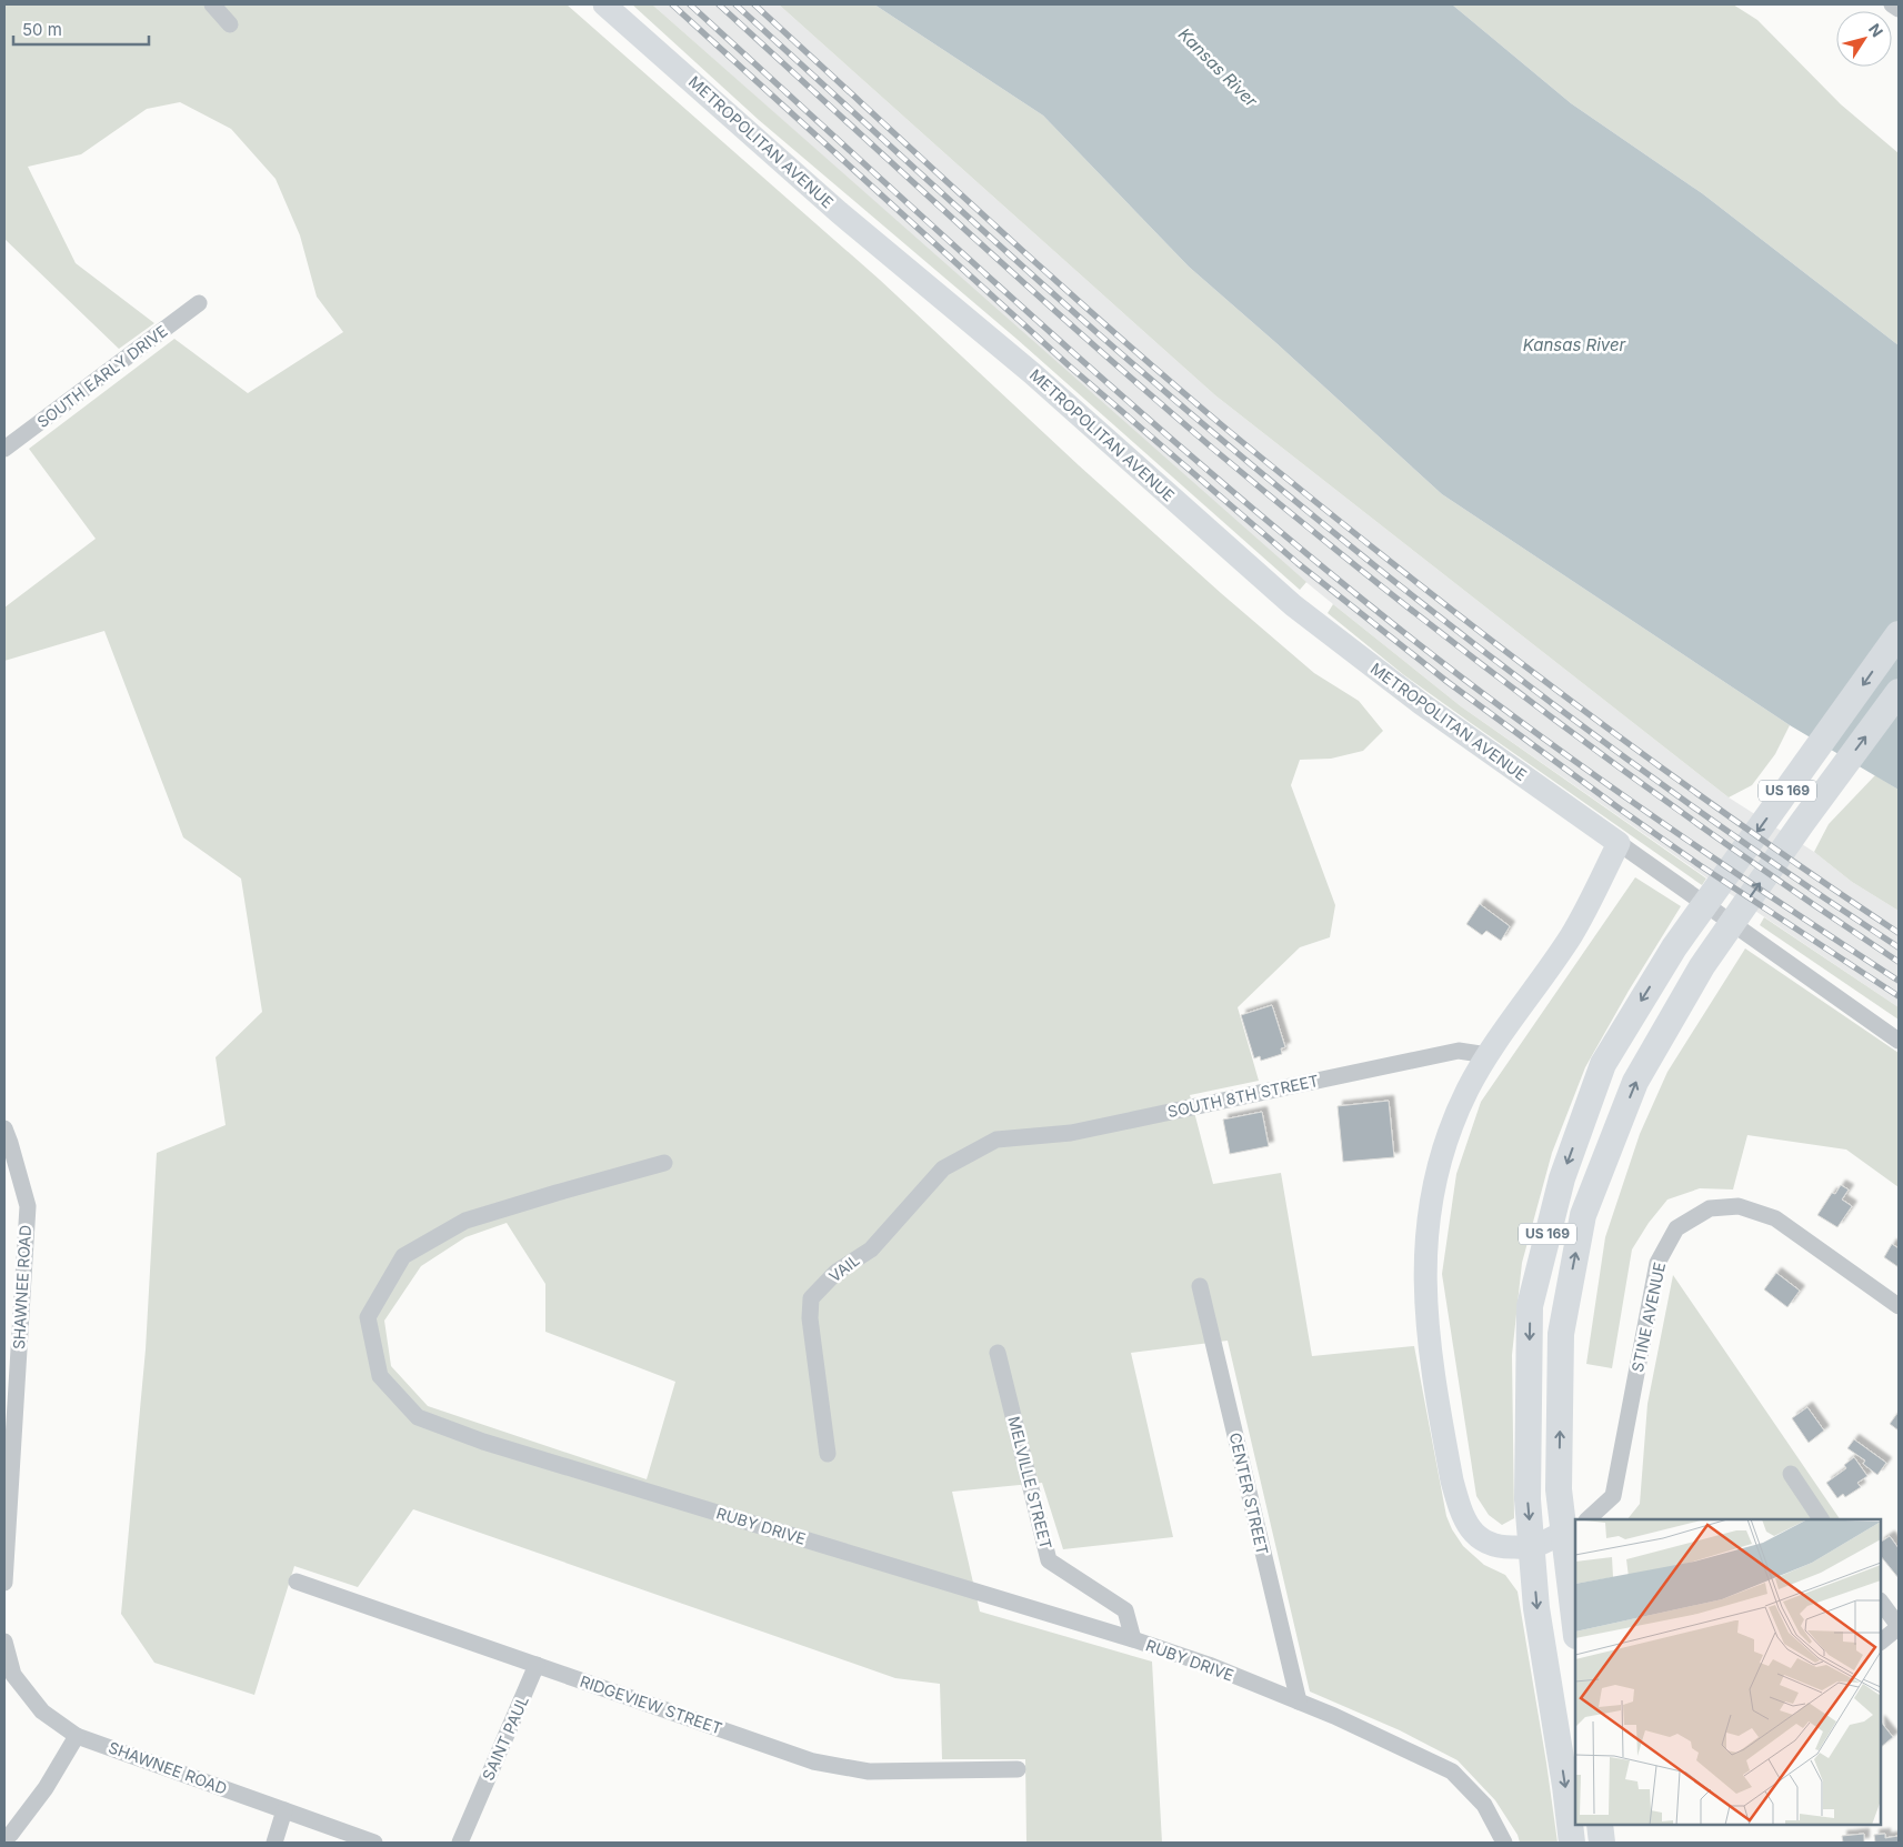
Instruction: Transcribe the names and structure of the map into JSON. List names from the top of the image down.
{
  "streets": {
    "main road": ["METROPOLITAN AVENUE", "US 169"],
    "street": [
      "SOUTH EARLY DRIVE",
      "SOUTH 8TH STREET",
      "VAIL",
      "SHAWNEE ROAD",
      "STINE AVENUE",
      "MELVILLE STREET",
      "CENTER STREET",
      "RUBY DRIVE",
      "RIDGEVIEW STREET",
      "SAINT PAUL"
    ]
  },
  "crossings": [
    ["SOUTH 8TH STREET", "VAIL"],
    ["MELVILLE STREET", "RUBY DRIVE"],
    ["CENTER STREET", "RUBY DRIVE"],
    ["RIDGEVIEW STREET", "SAINT PAUL"]
  ],
  "water": ["Kansas River"],
  "scale_bar": "50 m",
  "north": "top right"
}
